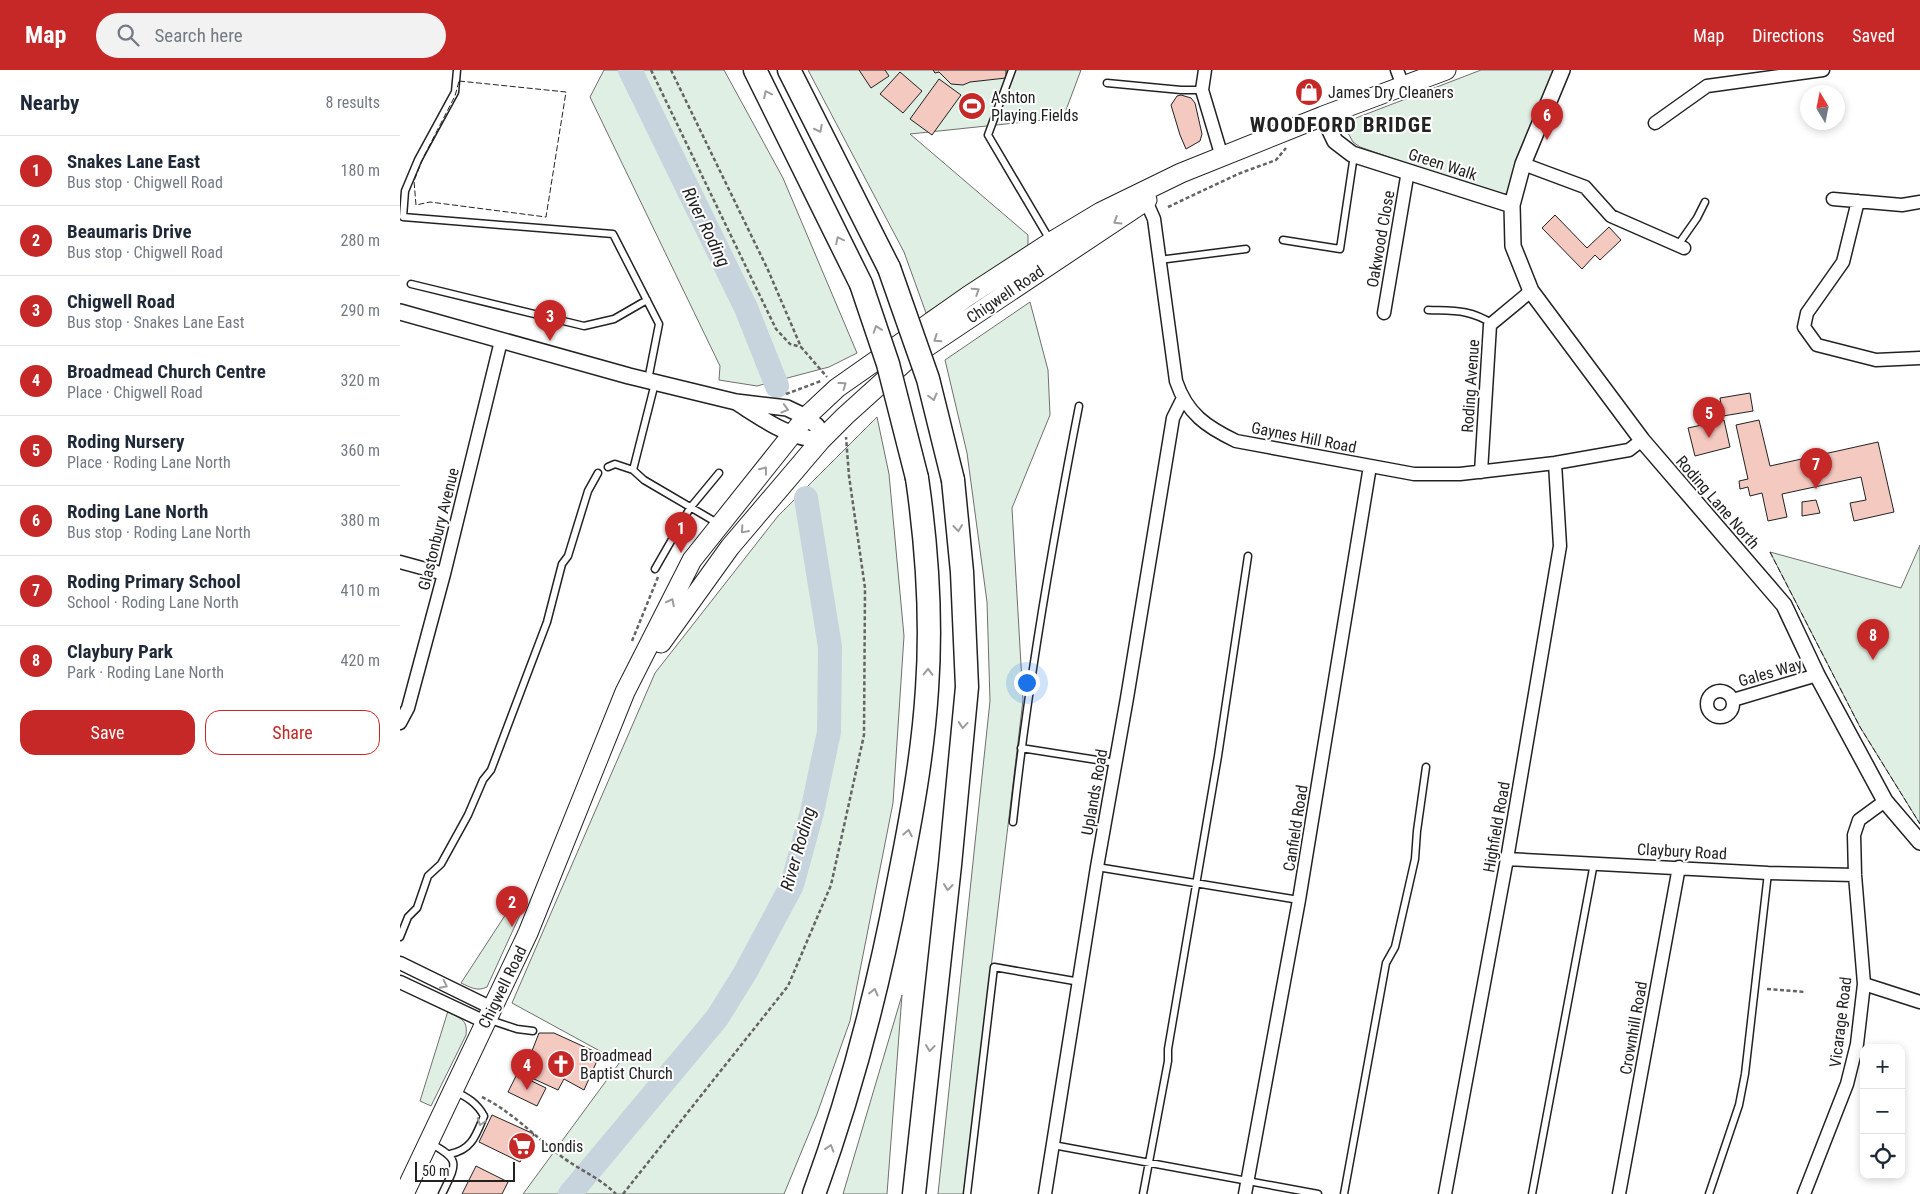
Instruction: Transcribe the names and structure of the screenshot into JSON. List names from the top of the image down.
{
  "streets": {
    "main road": ["Chigwell Road"],
    "street": [
      "Green Walk",
      "Oakwood Close",
      "Roding Avenue",
      "Gaynes Hill Road",
      "Roding Lane North",
      "Glastonbury Avenue",
      "Gales Way",
      "Uplands Road",
      "Highfield Road",
      "Canfield Road",
      "Claybury Road",
      "Vicarage Road",
      "Crownhill Road"
    ]
  },
  "crossings": [
    ["Green Walk", "Oakwood Close"],
    ["Green Walk", "Chigwell Road"],
    ["Green Walk", "Roding Lane North"],
    ["Chigwell Road", "Gaynes Hill Road"],
    ["Roding Avenue", "Gaynes Hill Road"],
    ["Roding Avenue", "Roding Lane North"],
    ["Gaynes Hill Road", "Roding Lane North"],
    ["Gaynes Hill Road", "Uplands Road"],
    ["Gaynes Hill Road", "Highfield Road"],
    ["Gaynes Hill Road", "Canfield Road"],
    ["Roding Lane North", "Gales Way"],
    ["Roding Lane North", "Vicarage Road"],
    ["Highfield Road", "Claybury Road"],
    ["Claybury Road", "Vicarage Road"],
    ["Claybury Road", "Crownhill Road"]
  ],
  "districts": ["WOODFORD BRIDGE"],
  "water": ["River Roding"],
  "places": {
    "shop": ["James Dry Cleaners"],
    "sports": ["Ashton Playing Fields"],
    "church": ["Broadmead Baptist Church"],
    "supermarket": ["Londis"]
  },
  "scale_bar": "50 m",
  "north": "top",
  "page": {
    "header": "Map",
    "search": "Search here",
    "nav": ["Map", "Directions", "Saved"],
    "heading": ["Nearby", "8 results"],
    "pins": [
      "6",
      "3",
      "5",
      "7",
      "1",
      "8",
      "2",
      "4"
    ],
    "list": [
      {
        "mark": "1",
        "name": "Snakes Lane East",
        "note": "Bus stop · Chigwell Road",
        "value": "180 m"
      },
      {
        "mark": "2",
        "name": "Beaumaris Drive",
        "note": "Bus stop · Chigwell Road",
        "value": "280 m"
      },
      {
        "mark": "3",
        "name": "Chigwell Road",
        "note": "Bus stop · Snakes Lane East",
        "value": "290 m"
      },
      {
        "mark": "4",
        "name": "Broadmead Church Centre",
        "note": "Place · Chigwell Road",
        "value": "320 m"
      },
      {
        "mark": "5",
        "name": "Roding Nursery",
        "note": "Place · Roding Lane North",
        "value": "360 m"
      },
      {
        "mark": "6",
        "name": "Roding Lane North",
        "note": "Bus stop · Roding Lane North",
        "value": "380 m"
      },
      {
        "mark": "7",
        "name": "Roding Primary School",
        "note": "School · Roding Lane North",
        "value": "410 m"
      },
      {
        "mark": "8",
        "name": "Claybury Park",
        "note": "Park · Roding Lane North",
        "value": "420 m"
      }
    ],
    "buttons": ["Save", "Share"],
    "map_buttons": ["+", "−"],
    "scale": "50 m"
  }
}
